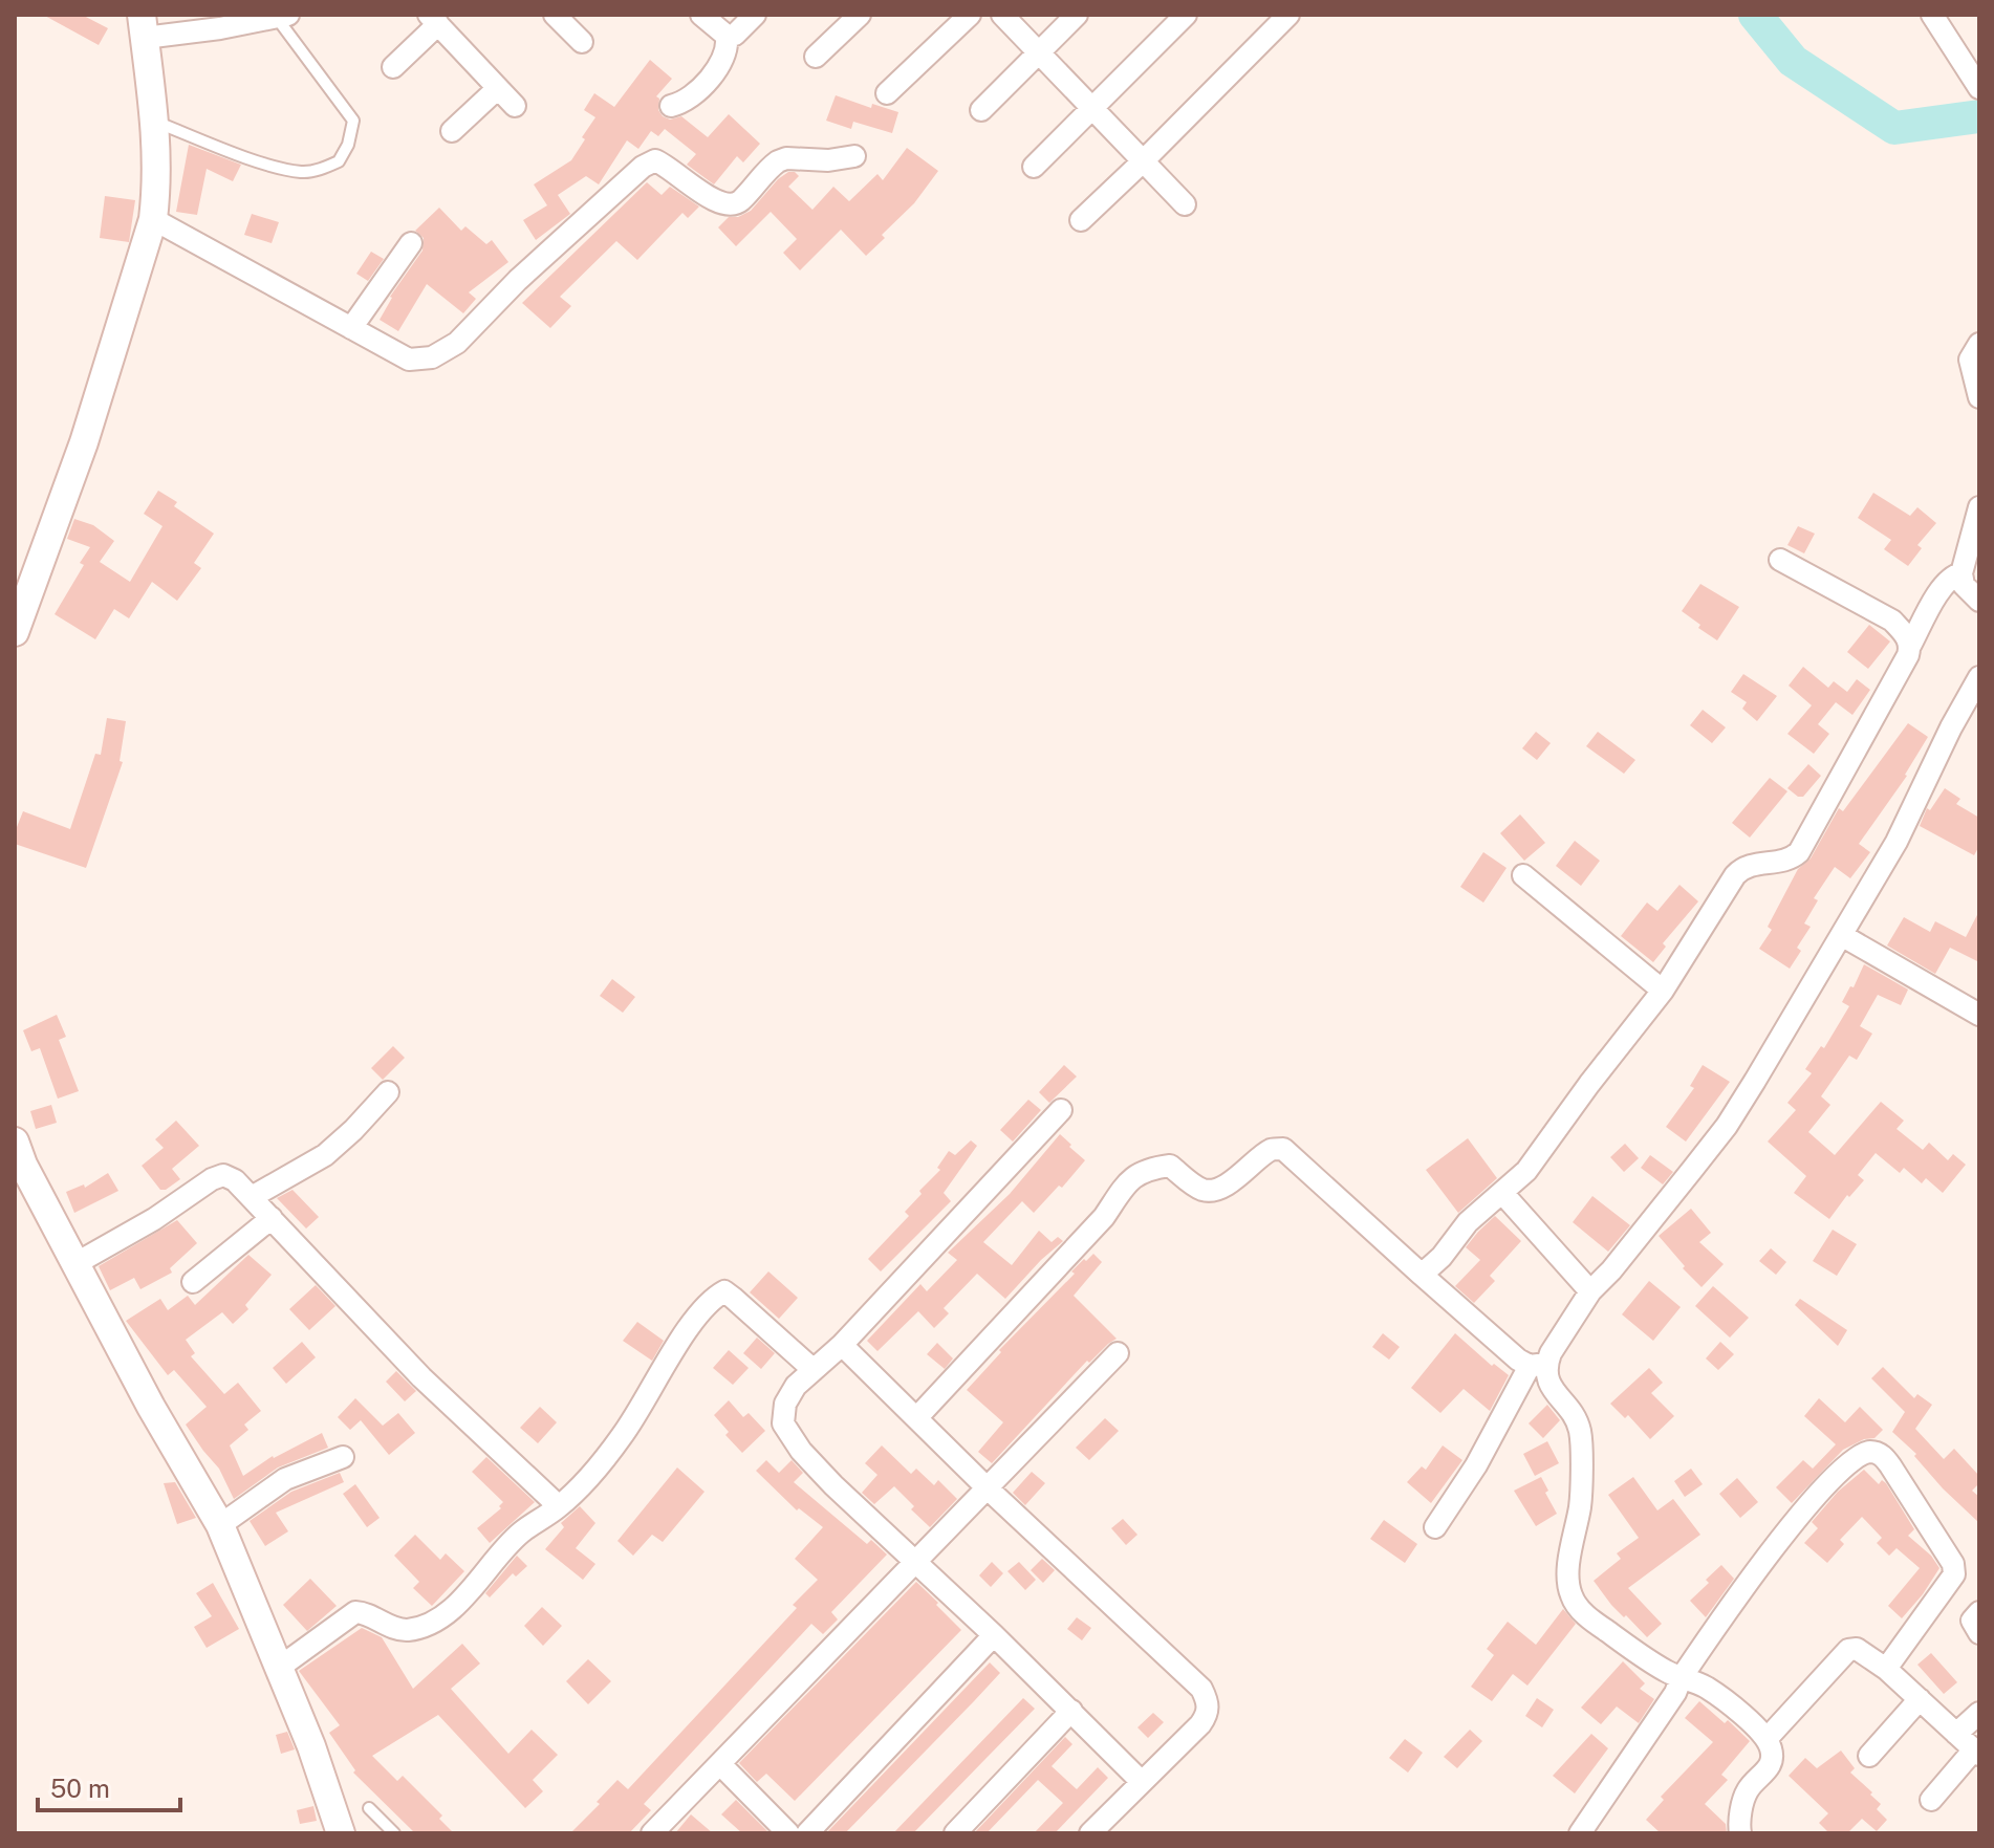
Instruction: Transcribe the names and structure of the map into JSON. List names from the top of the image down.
{
  "scale_bar": "50 m"
}
